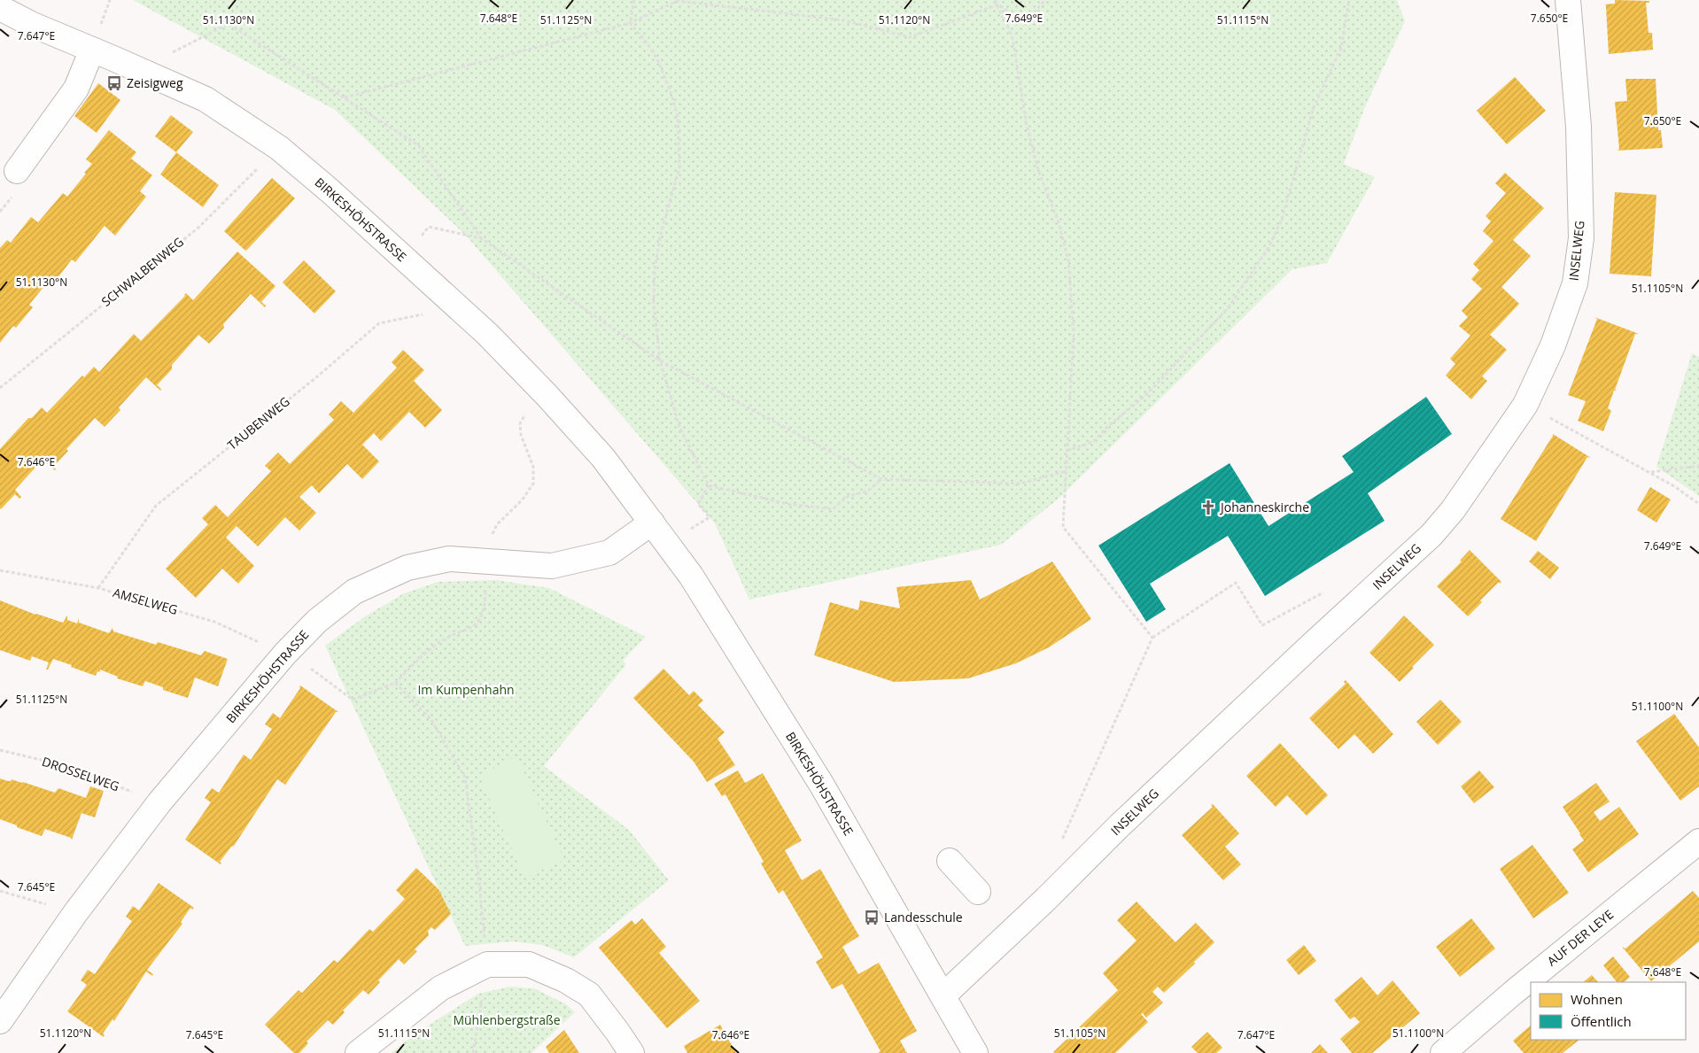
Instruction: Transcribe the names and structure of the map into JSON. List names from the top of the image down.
{
  "streets": {
    "street": ["BIRKESHÖHSTRASSE", "INSELWEG", "AUF DER LEYE"],
    "path": [
      "SCHWALBENWEG",
      "TAUBENWEG",
      "AMSELWEG",
      "DROSSELWEG"
    ]
  },
  "crossings": [
    ["BIRKESHÖHSTRASSE", "INSELWEG"],
    ["BIRKESHÖHSTRASSE", "SCHWALBENWEG"],
    ["BIRKESHÖHSTRASSE", "TAUBENWEG"],
    ["BIRKESHÖHSTRASSE", "AMSELWEG"],
    ["BIRKESHÖHSTRASSE", "DROSSELWEG"],
    ["TAUBENWEG", "AMSELWEG"]
  ],
  "parks": ["Im Kumpenhahn", "Mühlenbergstraße"],
  "places": {
    "bus stop": ["Zeisigweg", "Landesschule"],
    "church": ["Johanneskirche"]
  },
  "legend": ["Wohnen", "Öffentlich"],
  "coordinates": [
    "7.650°E",
    "7.648°E",
    "7.649°E",
    "51.1130°N",
    "51.1125°N",
    "51.1120°N",
    "51.1115°N",
    "7.647°E",
    "51.1105°N",
    "7.646°E",
    "51.1100°N",
    "7.645°E"
  ]
}
